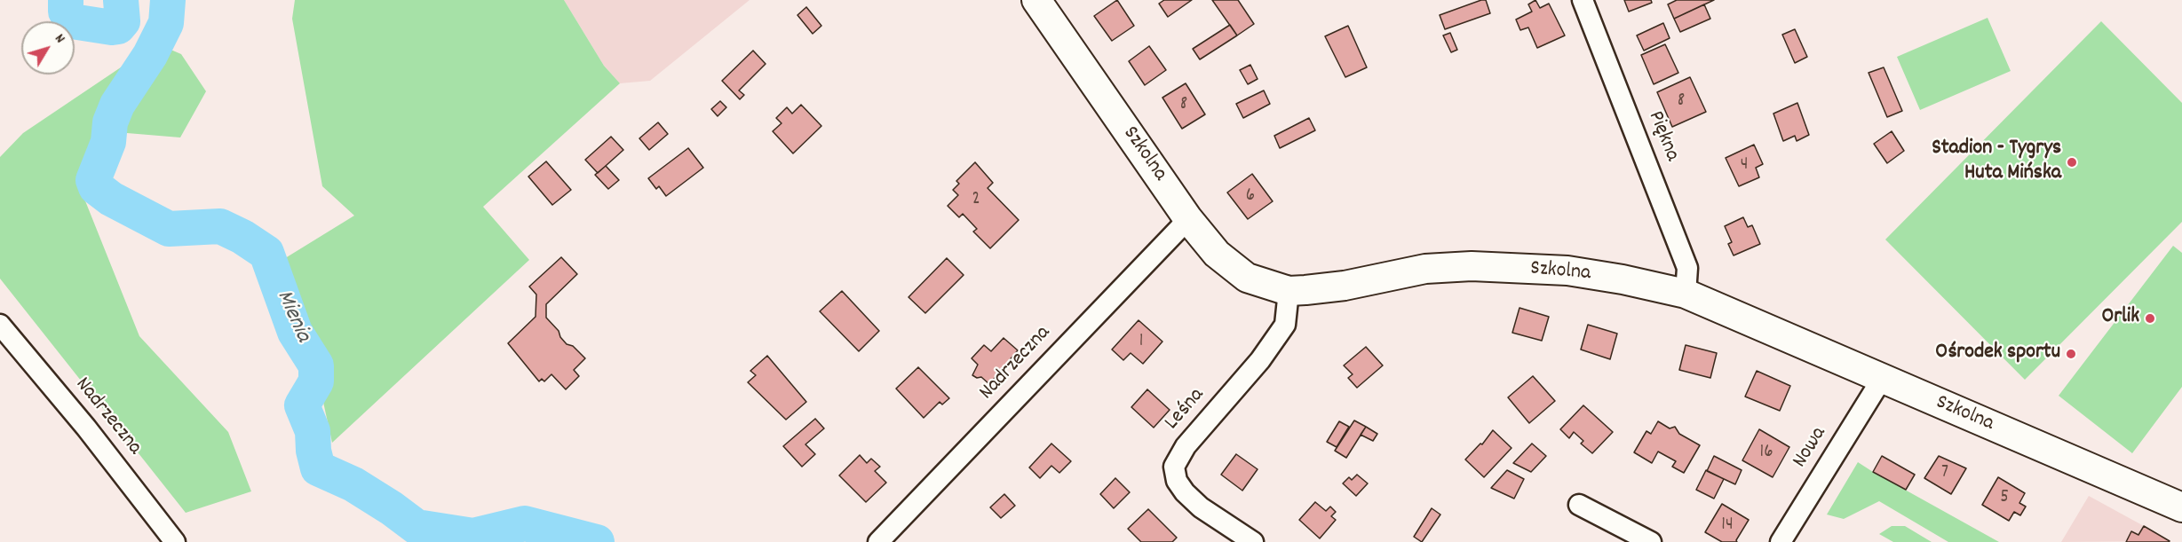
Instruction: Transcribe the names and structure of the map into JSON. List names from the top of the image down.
{
  "streets": {
    "street": [
      "Piękna",
      "Szkolna",
      "Nadrzeczna",
      "Leśna",
      "Nowa"
    ]
  },
  "crossings": [
    ["Piękna", "Szkolna"],
    ["Szkolna", "Nadrzeczna"],
    ["Szkolna", "Leśna"],
    ["Szkolna", "Nowa"]
  ],
  "water": ["Mienia"],
  "places": ["Stadion - Tygrys Huta Mińska", "Orlik", "Ośrodek sportu"],
  "house_numbers": [
    "8",
    "8",
    "4",
    "6",
    "2",
    "1",
    "16",
    "7",
    "5",
    "14"
  ],
  "north": "top right"
}
